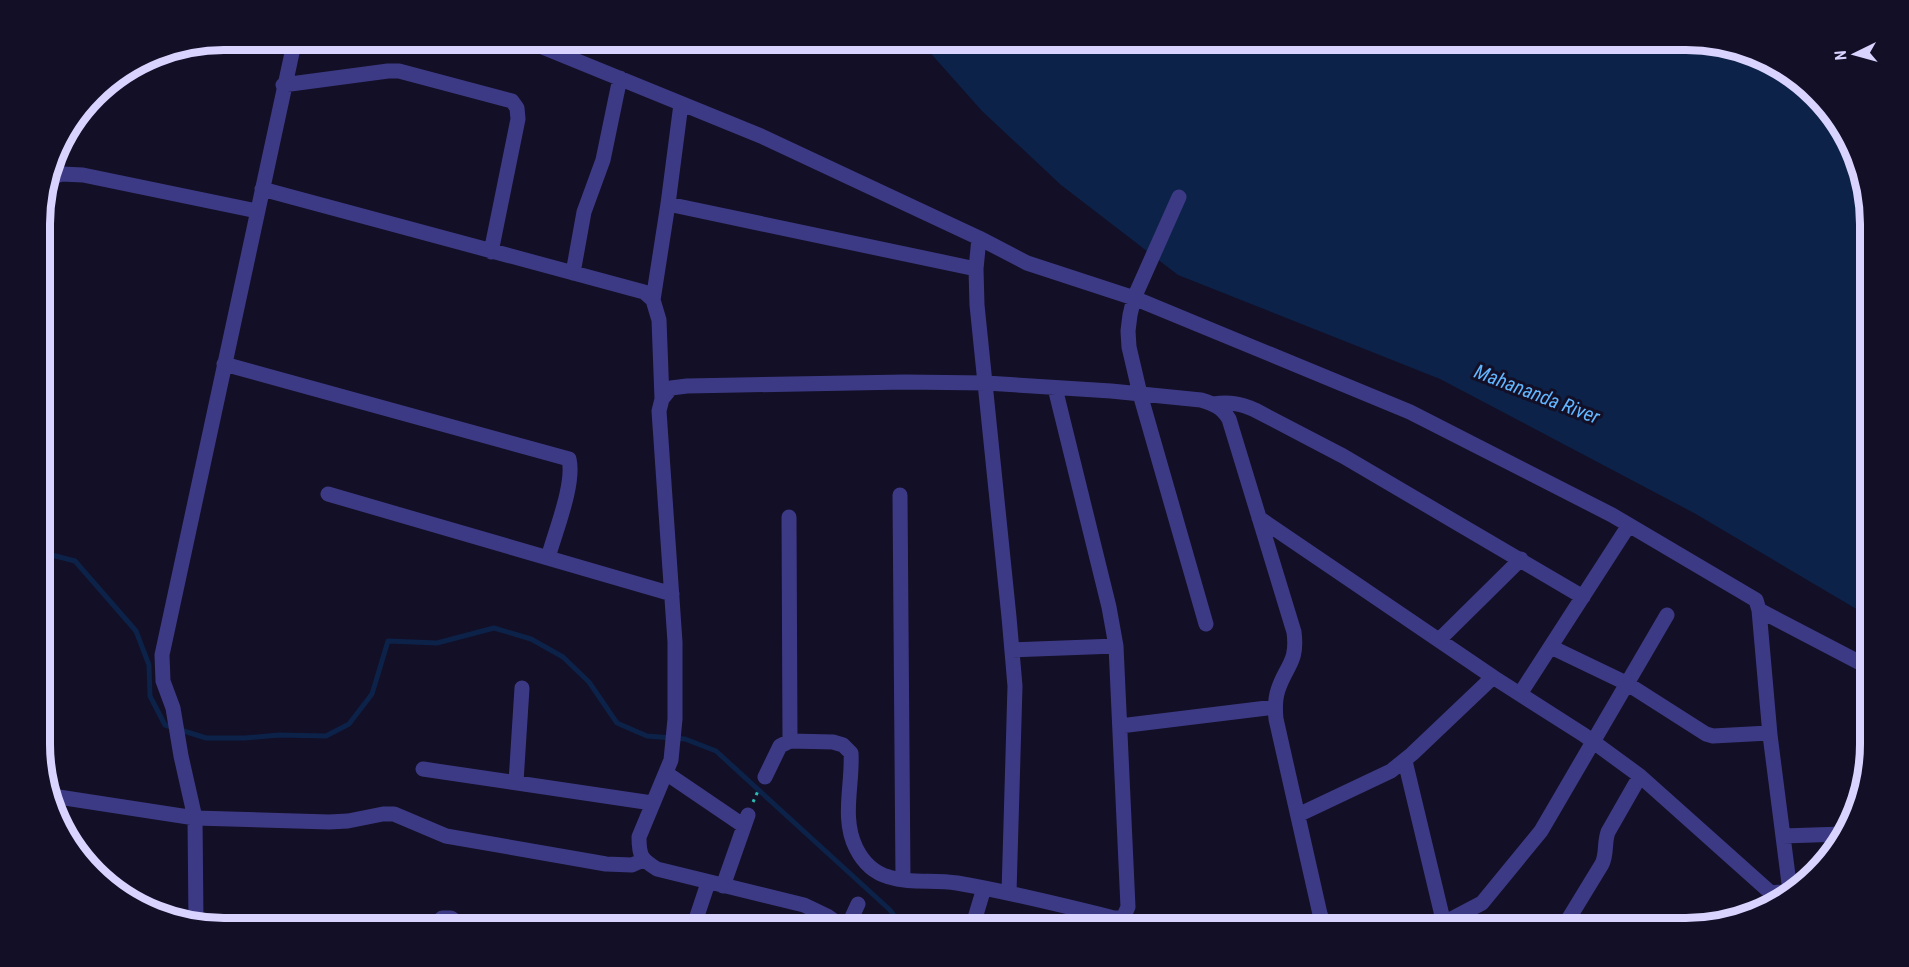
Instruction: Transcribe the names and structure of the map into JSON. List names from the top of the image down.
{
  "water": ["Mahananda River"],
  "north": "left"
}
